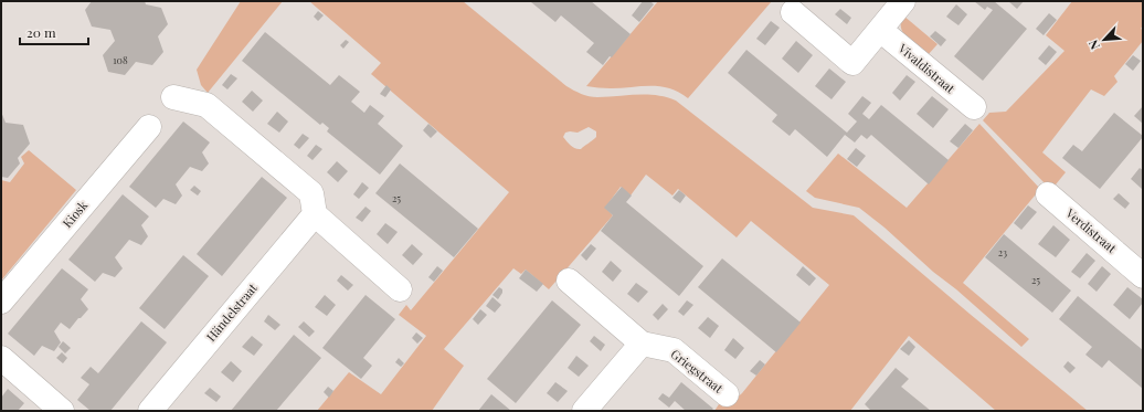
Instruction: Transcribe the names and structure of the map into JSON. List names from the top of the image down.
{
  "streets": {
    "street": [
      "Vivaldistraat",
      "Kiosk",
      "Verdistraat",
      "Händelstraat",
      "Griegstraat"
    ]
  },
  "house_numbers": [
    "108",
    "25",
    "23",
    "25"
  ],
  "scale_bar": "20 m",
  "north": "bottom left"
}
